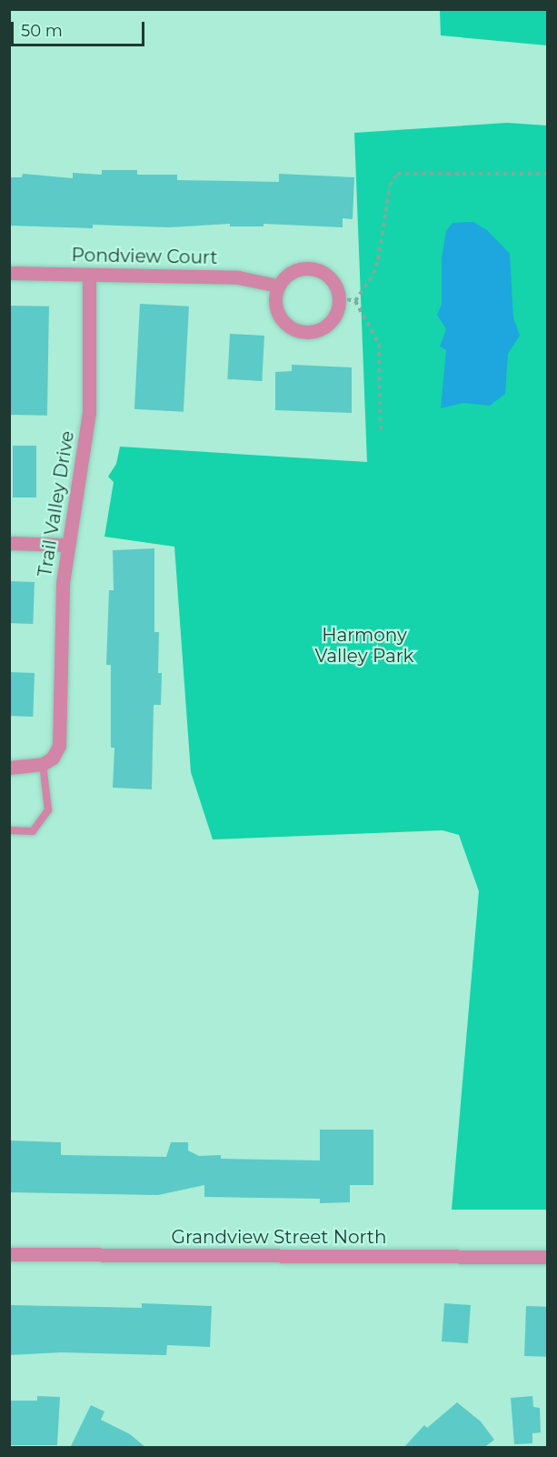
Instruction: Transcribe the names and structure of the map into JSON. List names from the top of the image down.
{
  "streets": {
    "street": ["Pondview Court", "Trail Valley Drive", "Grandview Street North"]
  },
  "crossings": [
    ["Pondview Court", "Trail Valley Drive"]
  ],
  "parks": ["Harmony Valley Park"],
  "scale_bar": "50 m"
}
